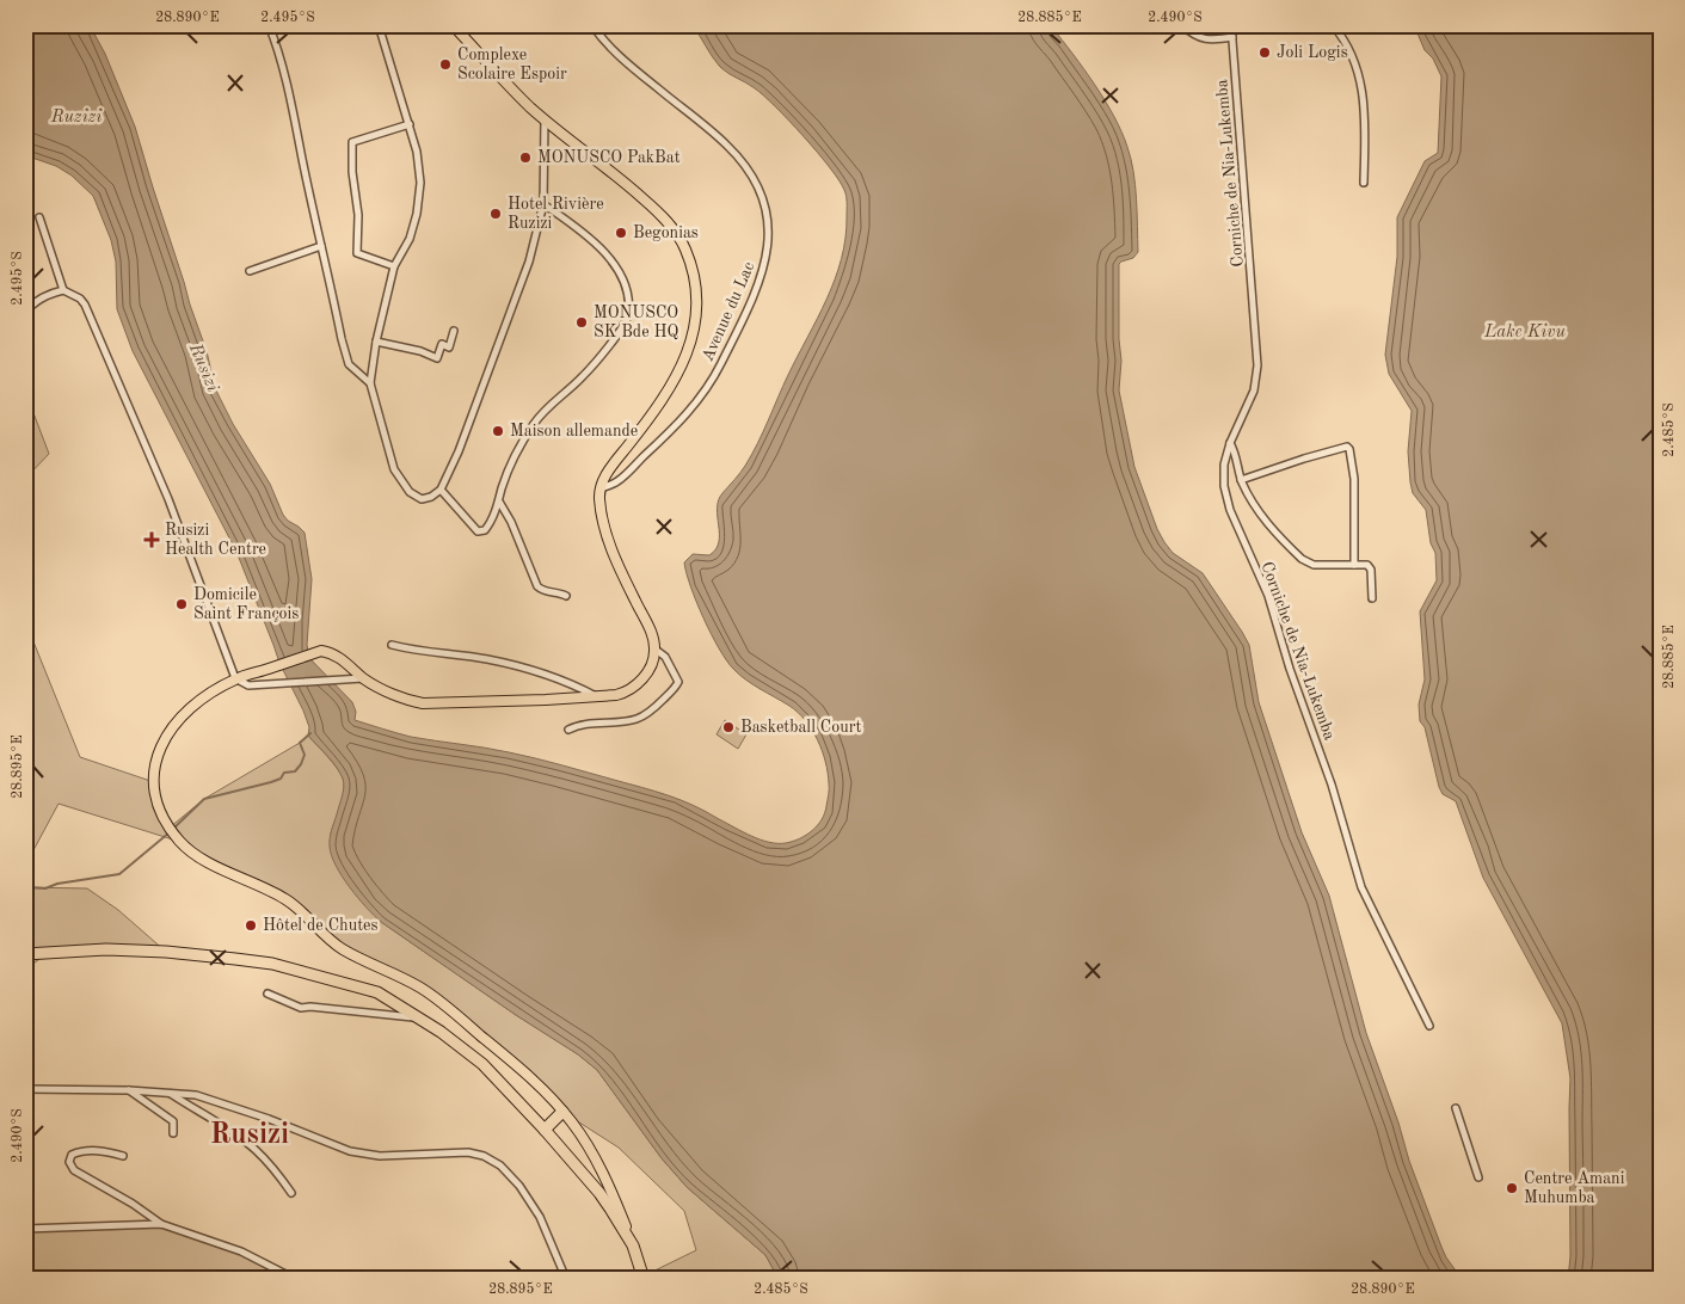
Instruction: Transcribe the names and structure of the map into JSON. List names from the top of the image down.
{
  "streets": {
    "street": ["Corniche de Nia-Lukemba", "Avenue du Lac"]
  },
  "districts": ["Rusizi"],
  "water": ["Ruzizi", "Lake Kivu", "Rusizi"],
  "places": {
    "other": [
      "Joli Logis",
      "Complexe Scolaire Espoir",
      "MONUSCO PakBat",
      "Hotel Rivière Ruzizi",
      "Begonias",
      "MONUSCO SK Bde HQ",
      "Maison allemande",
      "Domicile Saint François",
      "Basketball Court",
      "Hôtel de Chutes",
      "Centre Amani Muhumba"
    ],
    "health": ["Rusizi Health Centre"]
  },
  "coordinates": [
    "28.890°E",
    "2.495°S",
    "28.885°E",
    "2.490°S",
    "2.485°S",
    "28.895°E"
  ]
}
